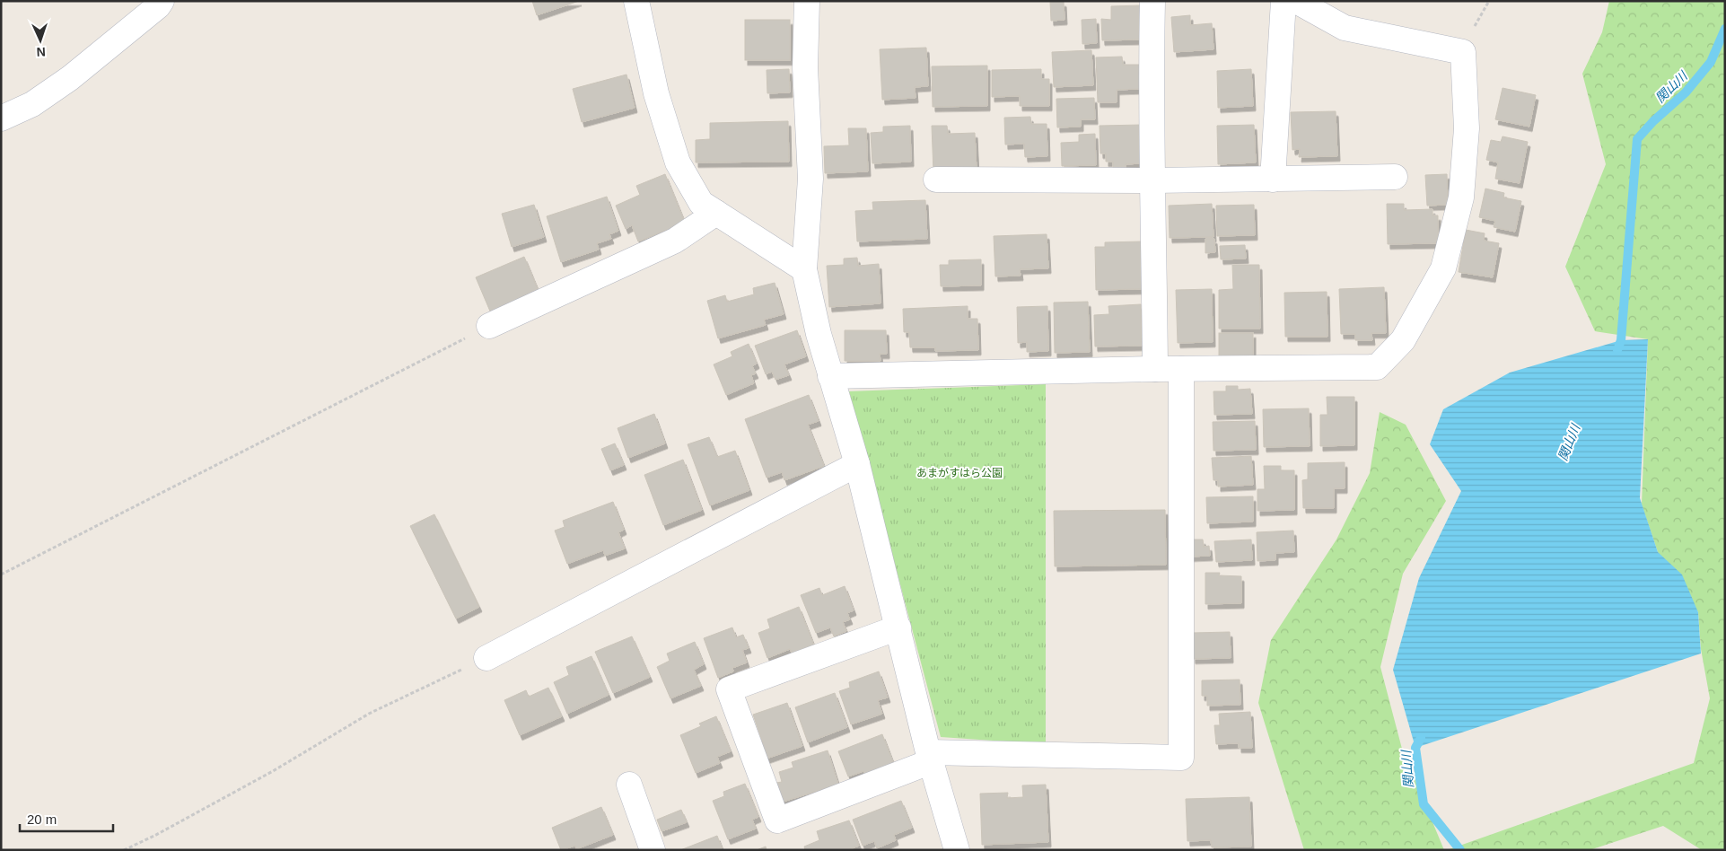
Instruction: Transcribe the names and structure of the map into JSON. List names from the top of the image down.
{
  "water": ["関山川"],
  "parks": ["あまがすはら公園"],
  "scale_bar": "20 m",
  "north": "bottom"
}
